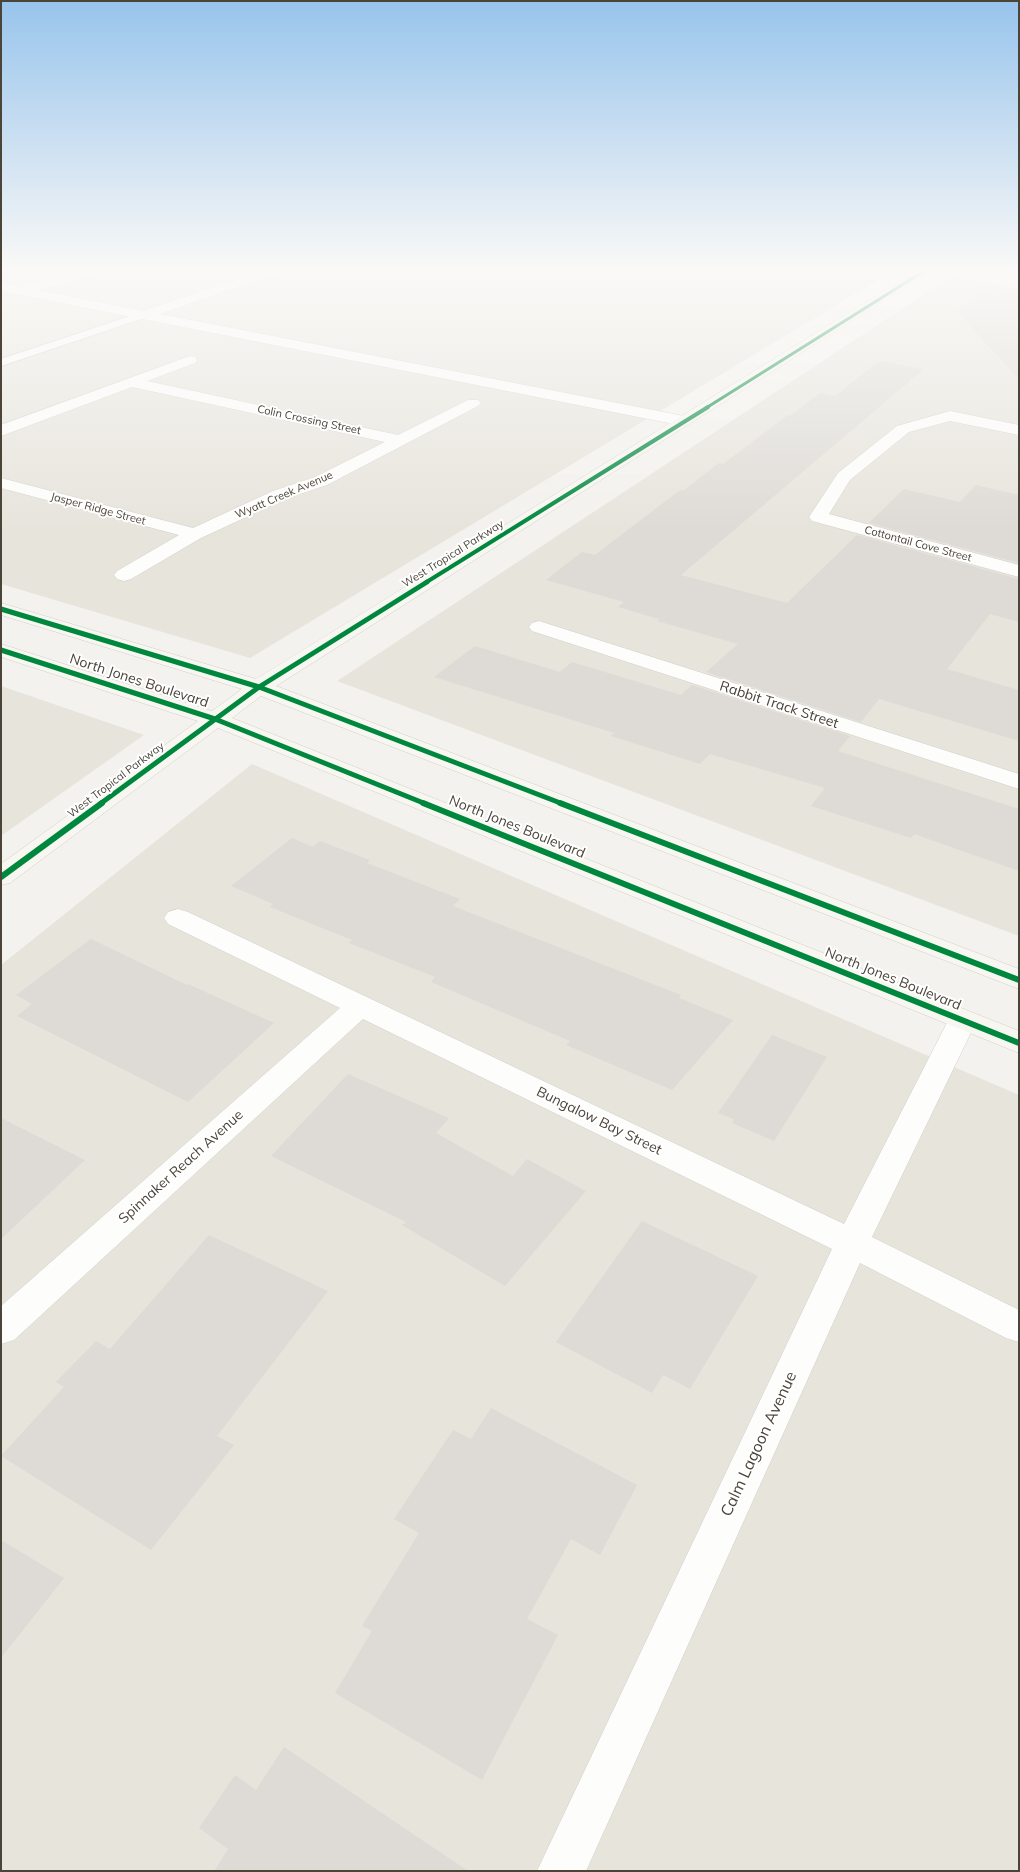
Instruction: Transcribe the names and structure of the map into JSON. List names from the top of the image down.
{
  "streets": {
    "main road": ["West Tropical Parkway", "North Jones Boulevard"],
    "street": [
      "Colin Crossing Street",
      "Wyatt Creek Avenue",
      "Jasper Ridge Street",
      "Cottontail Cove Street",
      "Rabbit Track Street",
      "Bungalow Bay Street",
      "Spinnaker Reach Avenue",
      "Calm Lagoon Avenue"
    ]
  },
  "crossings": [
    ["Colin Crossing Street", "Wyatt Creek Avenue"],
    ["Wyatt Creek Avenue", "Jasper Ridge Street"],
    ["West Tropical Parkway", "North Jones Boulevard"],
    ["North Jones Boulevard", "Calm Lagoon Avenue"],
    ["Bungalow Bay Street", "Spinnaker Reach Avenue"],
    ["Bungalow Bay Street", "Calm Lagoon Avenue"]
  ]
}
